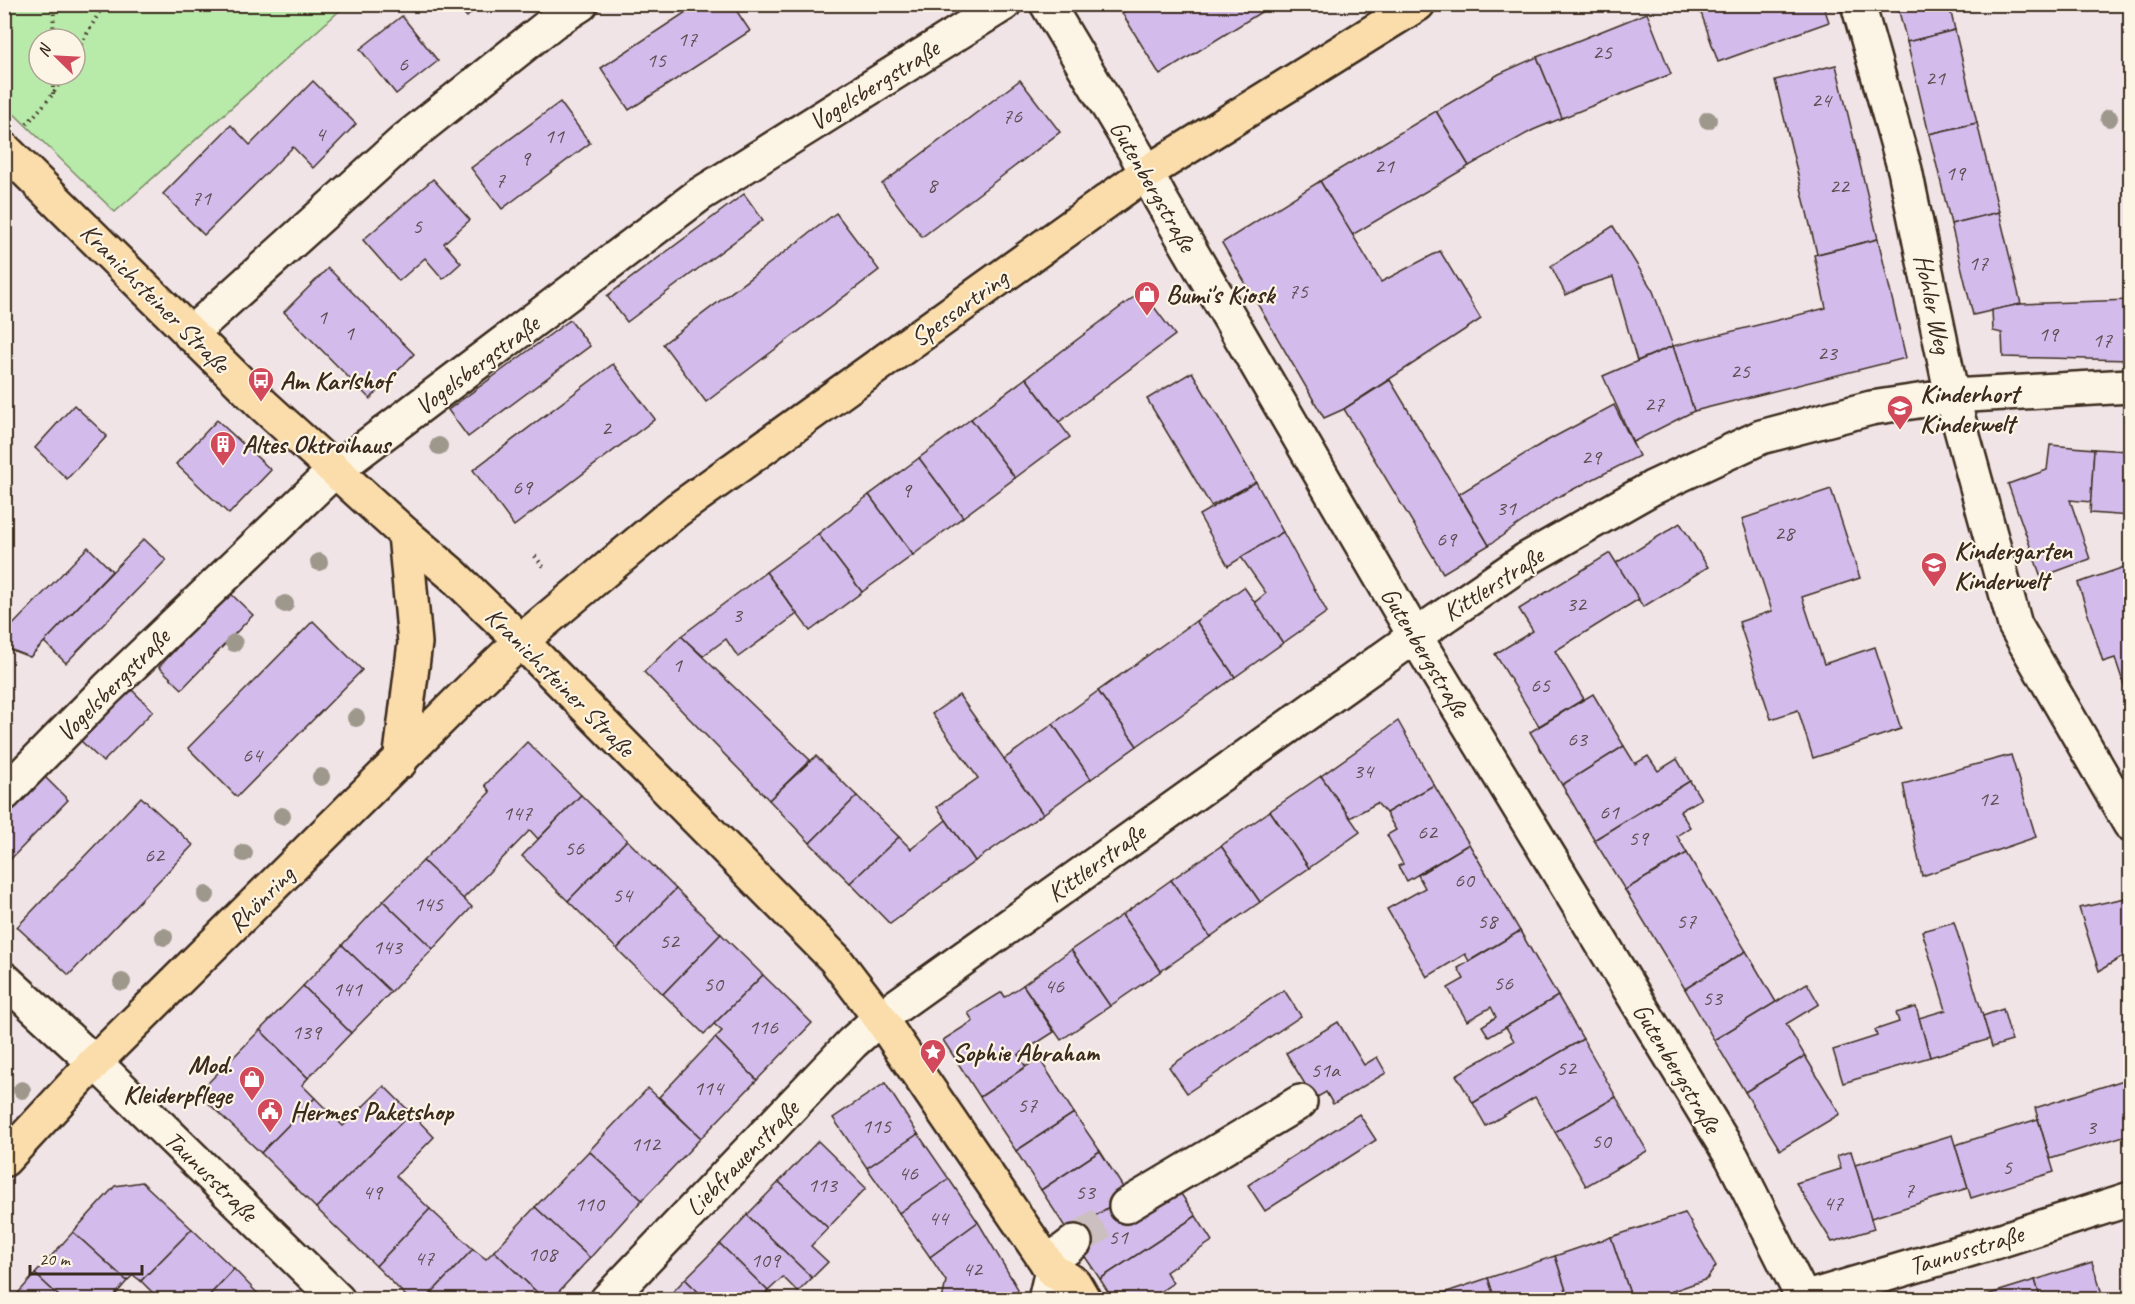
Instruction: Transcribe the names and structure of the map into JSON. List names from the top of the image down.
{
  "streets": {
    "main road": ["Kranichsteiner Straße", "Spessartring", "Rhönring"],
    "street": [
      "Vogelsbergstraße",
      "Gutenbergstraße",
      "Hohler Weg",
      "Kittlerstraße",
      "Liebfrauenstraße",
      "Taunusstraße"
    ]
  },
  "crossings": [
    ["Vogelsbergstraße", "Kranichsteiner Straße"],
    ["Gutenbergstraße", "Spessartring"],
    ["Gutenbergstraße", "Kittlerstraße"],
    ["Gutenbergstraße", "Taunusstraße"],
    ["Kranichsteiner Straße", "Spessartring"],
    ["Kranichsteiner Straße", "Kittlerstraße"],
    ["Kranichsteiner Straße", "Rhönring"],
    ["Kranichsteiner Straße", "Liebfrauenstraße"],
    ["Hohler Weg", "Kittlerstraße"],
    ["Spessartring", "Rhönring"],
    ["Kittlerstraße", "Liebfrauenstraße"],
    ["Rhönring", "Taunusstraße"]
  ],
  "places": {
    "shop": ["Bumi's Kiosk", "Mod. Kleiderpflege"],
    "bus stop": ["Am Karlshof"],
    "school or university": ["Kinderhort Kinderwelt", "Kindergarten Kinderwelt"],
    "building": ["Altes Oktroihaus"],
    "place": ["Sophie Abraham"],
    "public building": ["Hermes Paketshop"]
  },
  "house_numbers": [
    "17",
    "25",
    "15",
    "6",
    "21",
    "24",
    "76",
    "4",
    "11",
    "9",
    "21",
    "19",
    "7",
    "8",
    "22",
    "71",
    "5",
    "17",
    "75",
    "1",
    "1",
    "19",
    "17",
    "23",
    "25",
    "27",
    "2",
    "29",
    "69",
    "9",
    "31",
    "28",
    "69",
    "32",
    "3",
    "1",
    "65",
    "63",
    "64",
    "34",
    "12",
    "61",
    "147",
    "62",
    "59",
    "56",
    "62",
    "60",
    "54",
    "145",
    "58",
    "57",
    "52",
    "143",
    "56",
    "50",
    "46",
    "141",
    "53",
    "116",
    "139",
    "52",
    "51a",
    "114",
    "57",
    "115",
    "3",
    "50",
    "112",
    "5",
    "46",
    "113",
    "7",
    "49",
    "53",
    "47",
    "110",
    "44",
    "51",
    "108",
    "47",
    "109",
    "42"
  ],
  "scale_bar": "20 m",
  "north": "top left"
}
